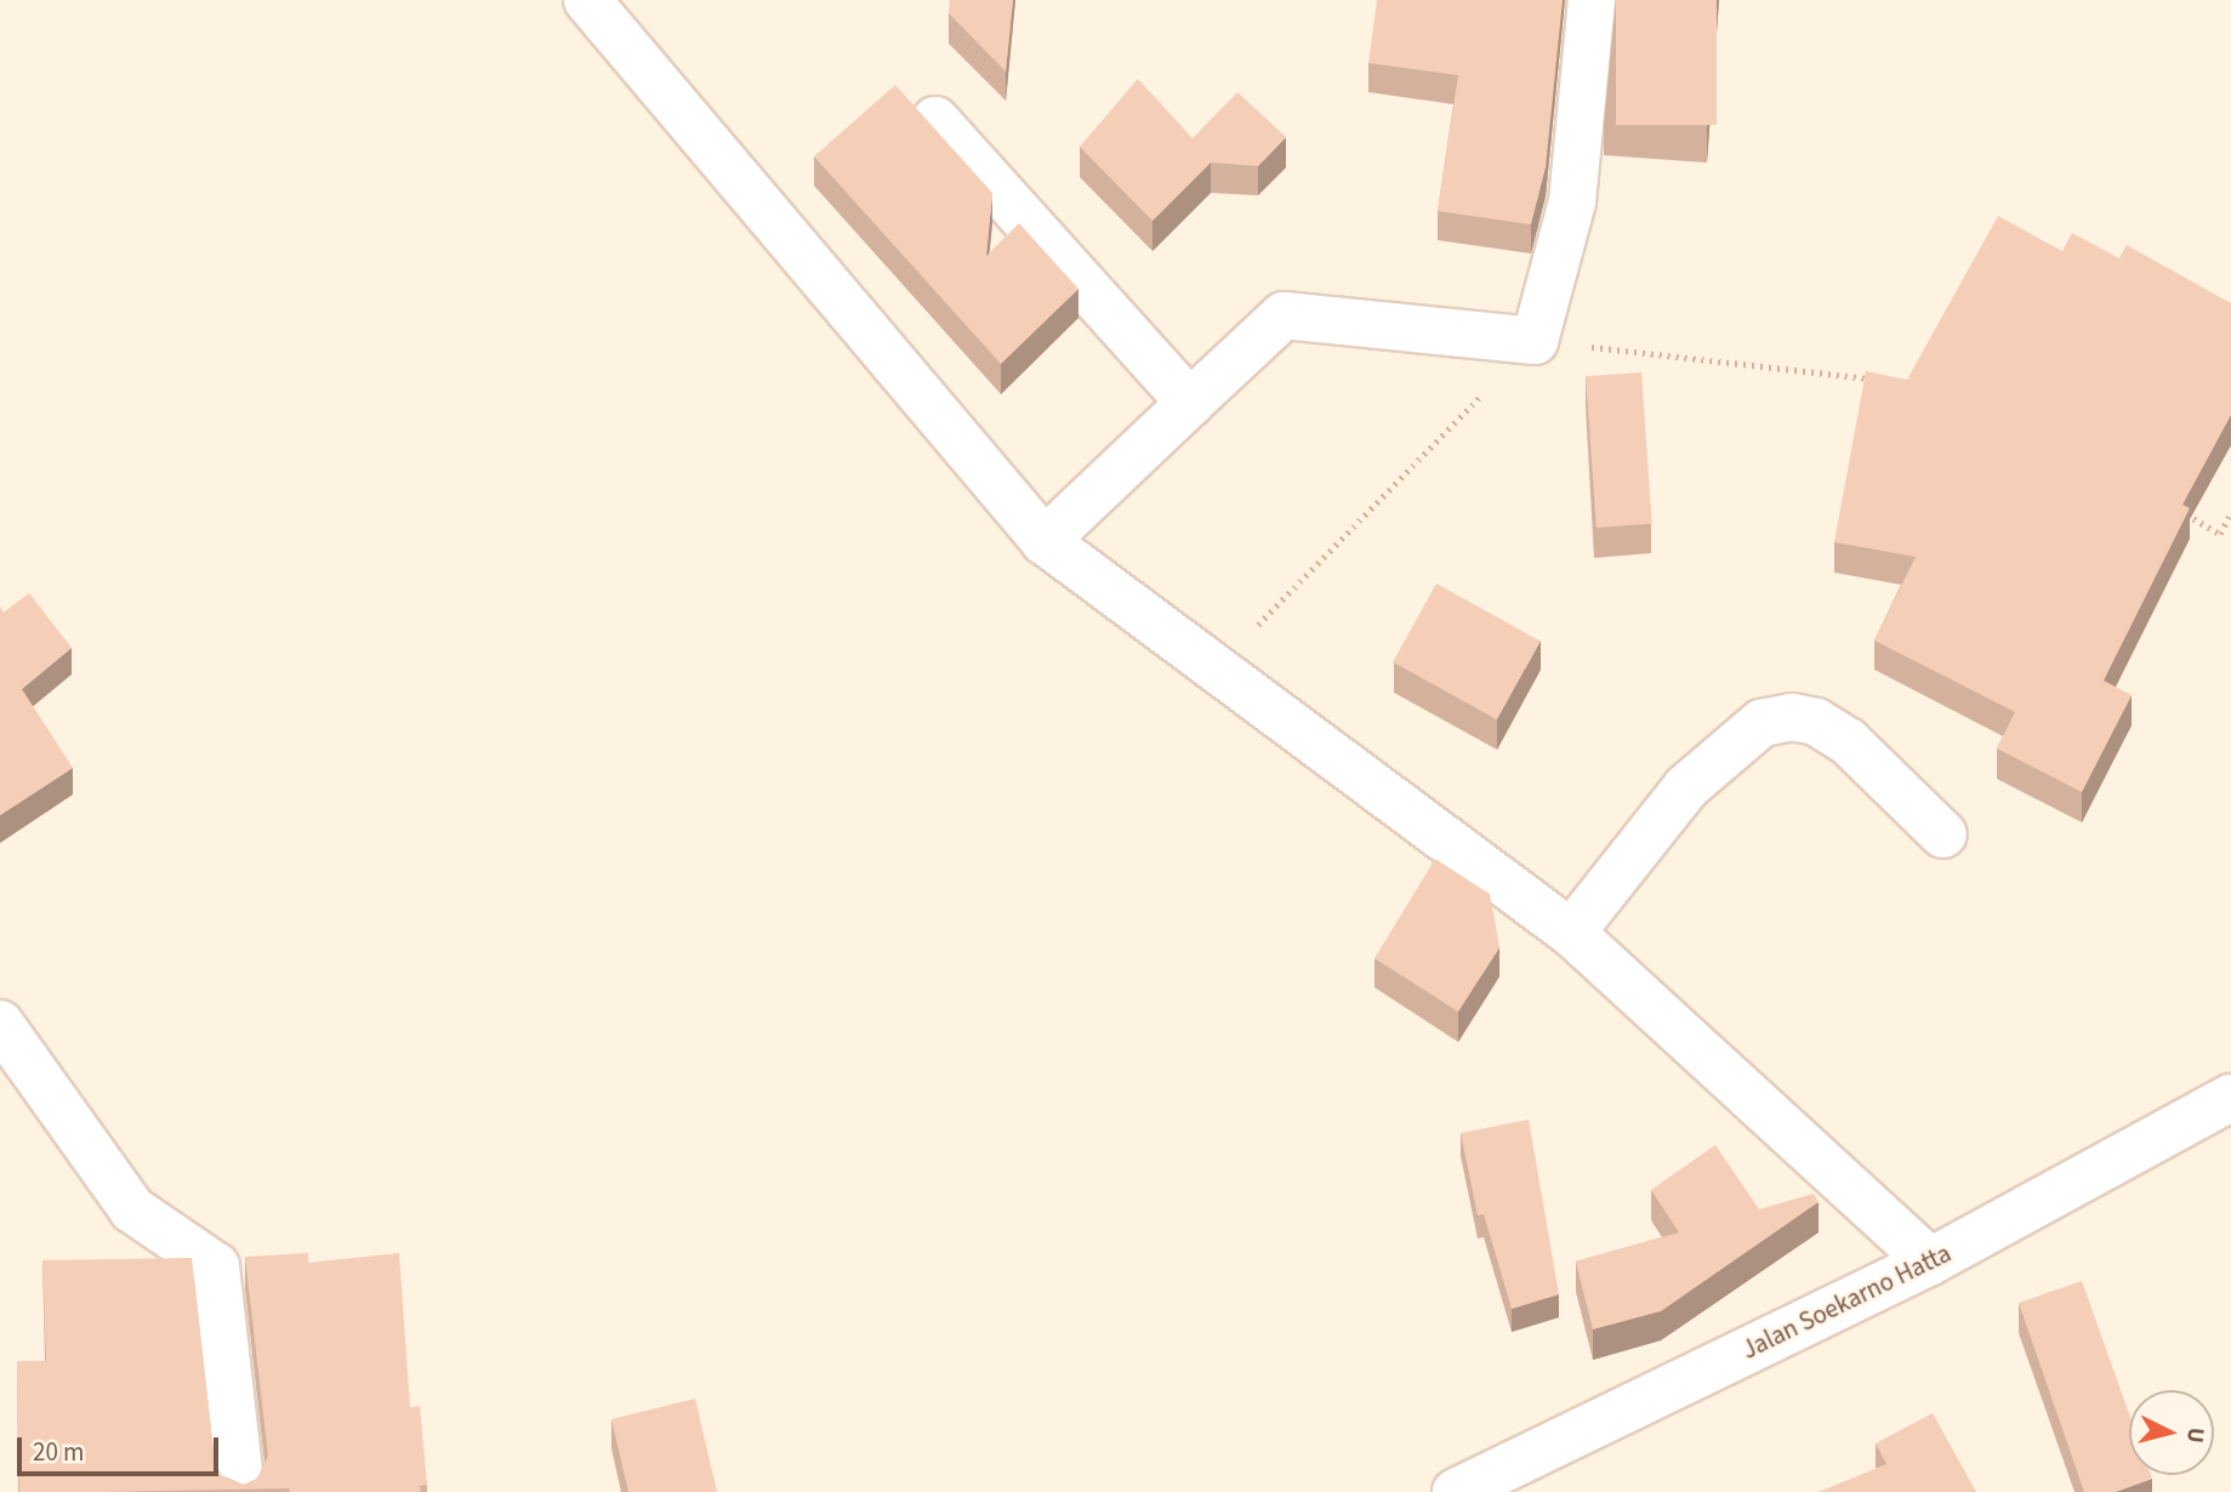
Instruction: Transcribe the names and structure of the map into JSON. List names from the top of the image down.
{
  "streets": {
    "street": ["Jalan Soekarno Hatta"]
  },
  "scale_bar": "20 m",
  "north": "right"
}
